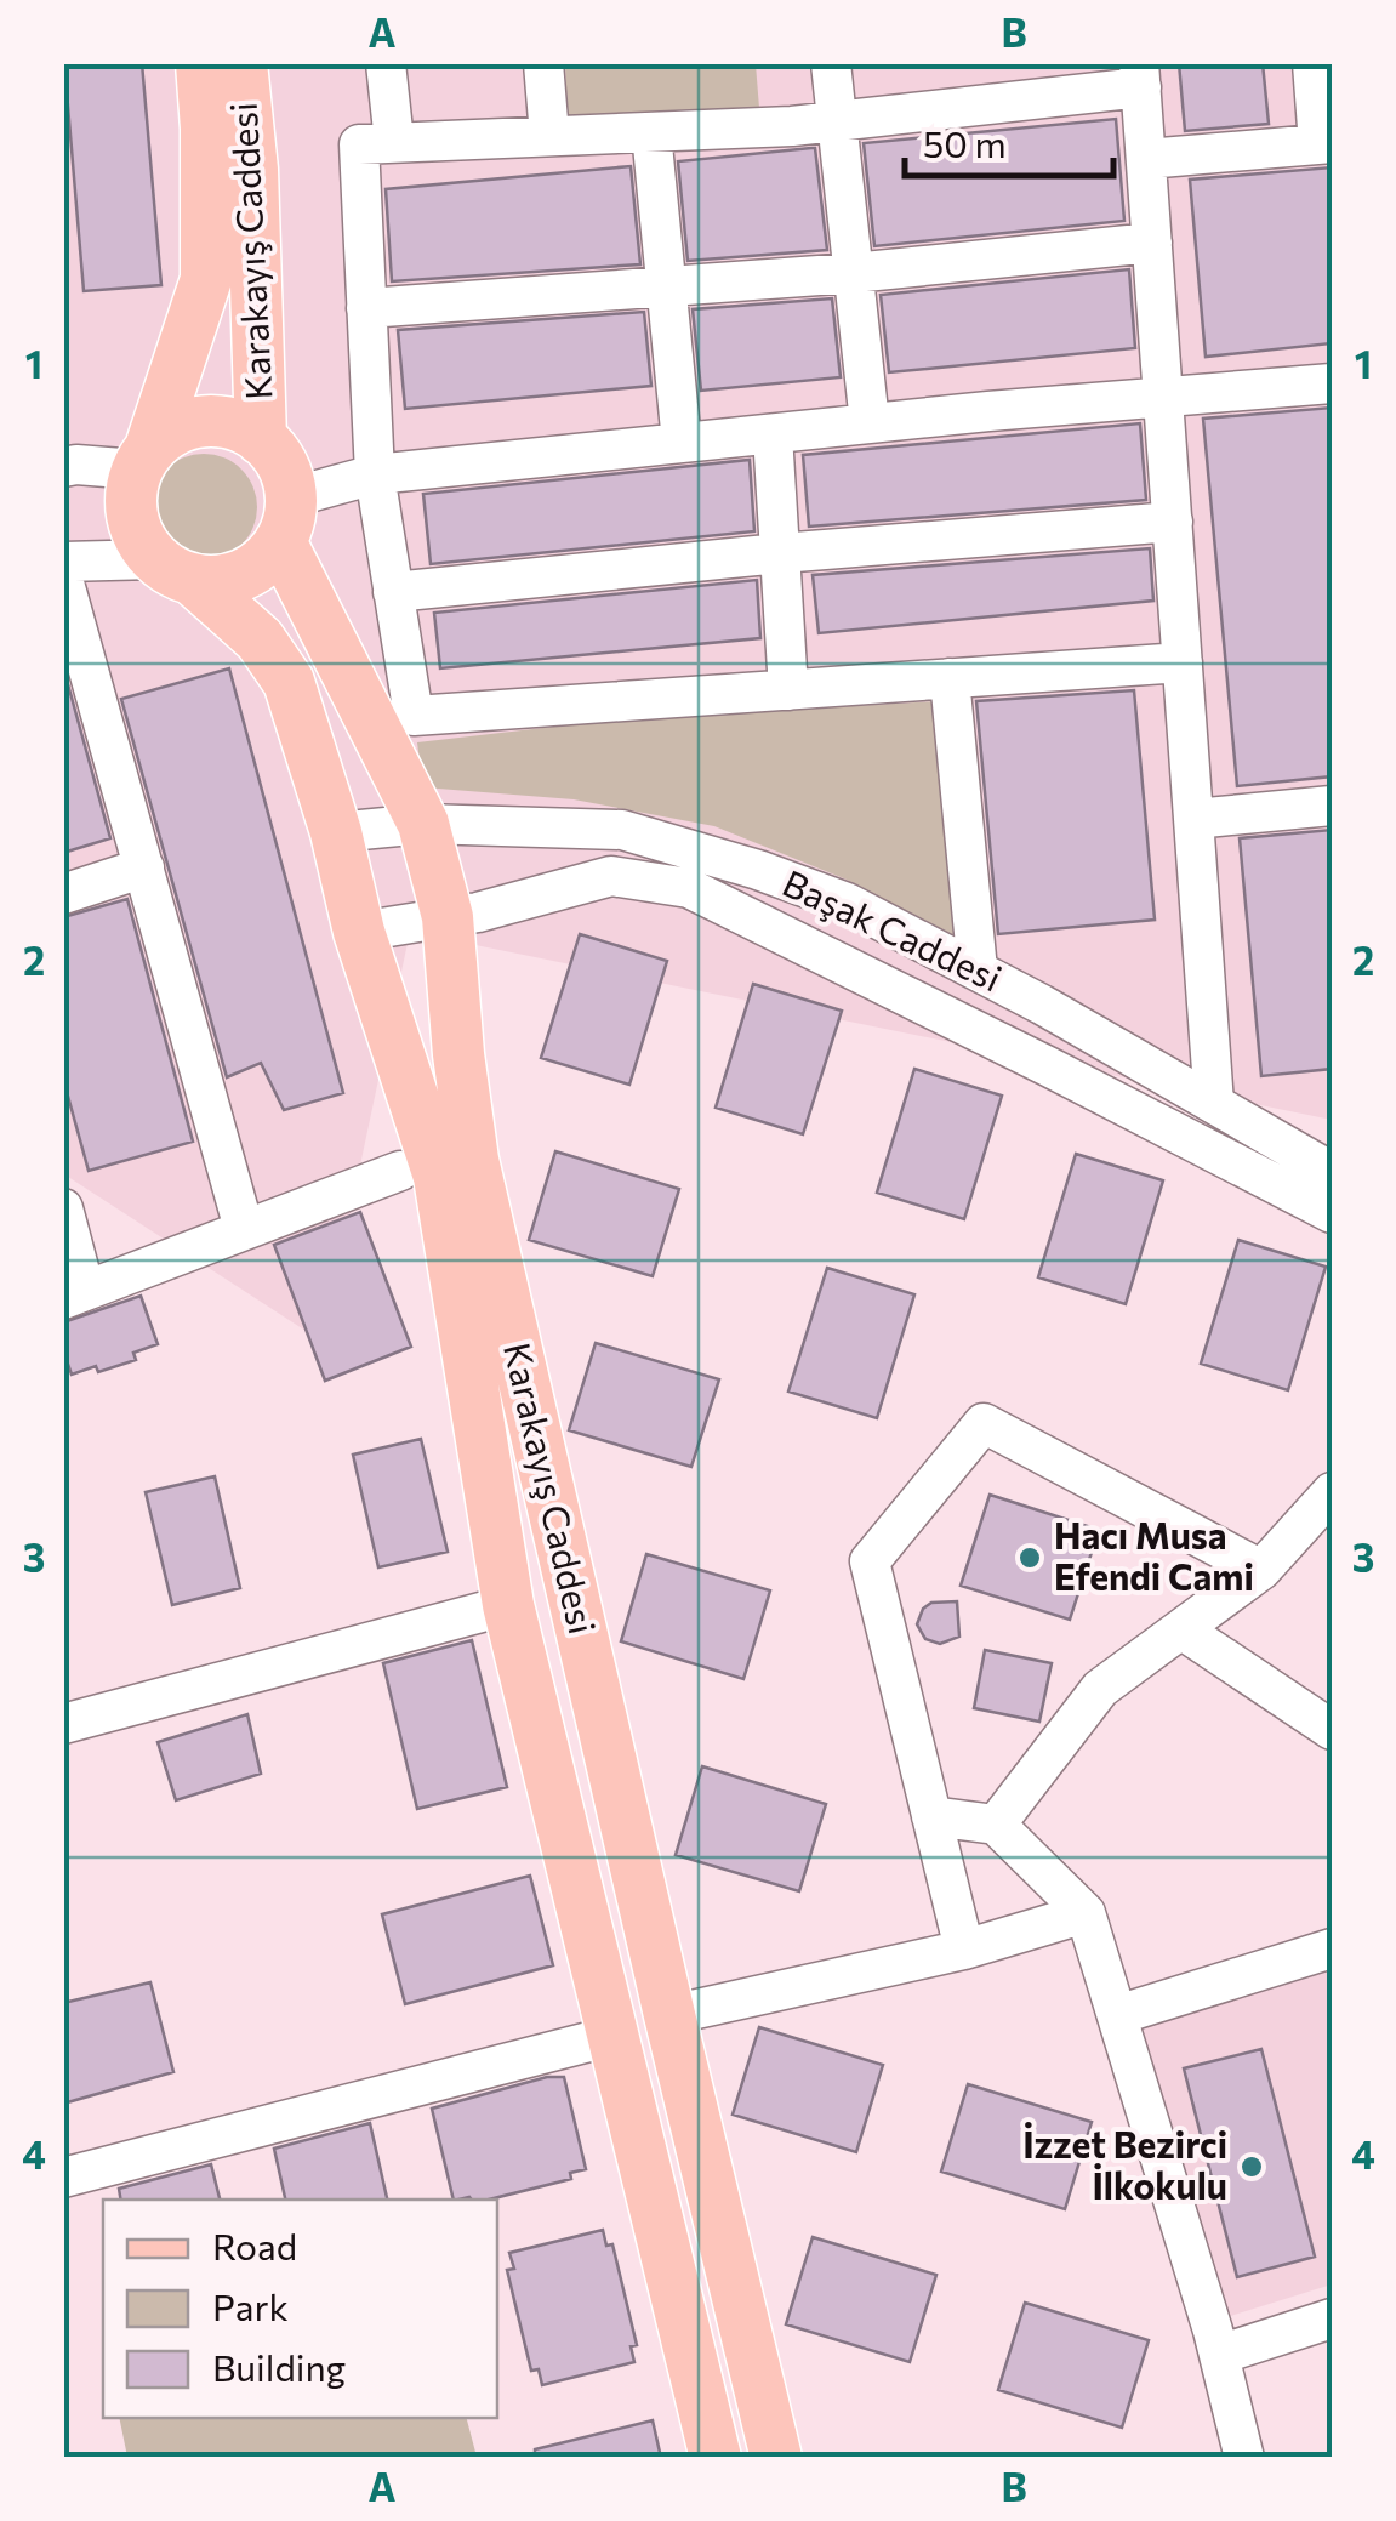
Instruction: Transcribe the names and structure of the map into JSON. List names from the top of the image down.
{
  "streets": {
    "main road": ["Karakayış Caddesi"],
    "street": ["Başak Caddesi"]
  },
  "crossings": [
    ["Karakayış Caddesi", "Başak Caddesi"]
  ],
  "places": ["Hacı Musa Efendi Cami", "İzzet Bezirci İlkokulu"],
  "legend": ["Road", "Park", "Building"],
  "scale_bar": "50 m",
  "grid": {
    "columns": ["A", "B"],
    "rows": [
      "1",
      "2",
      "3",
      "4"
    ]
  }
}
